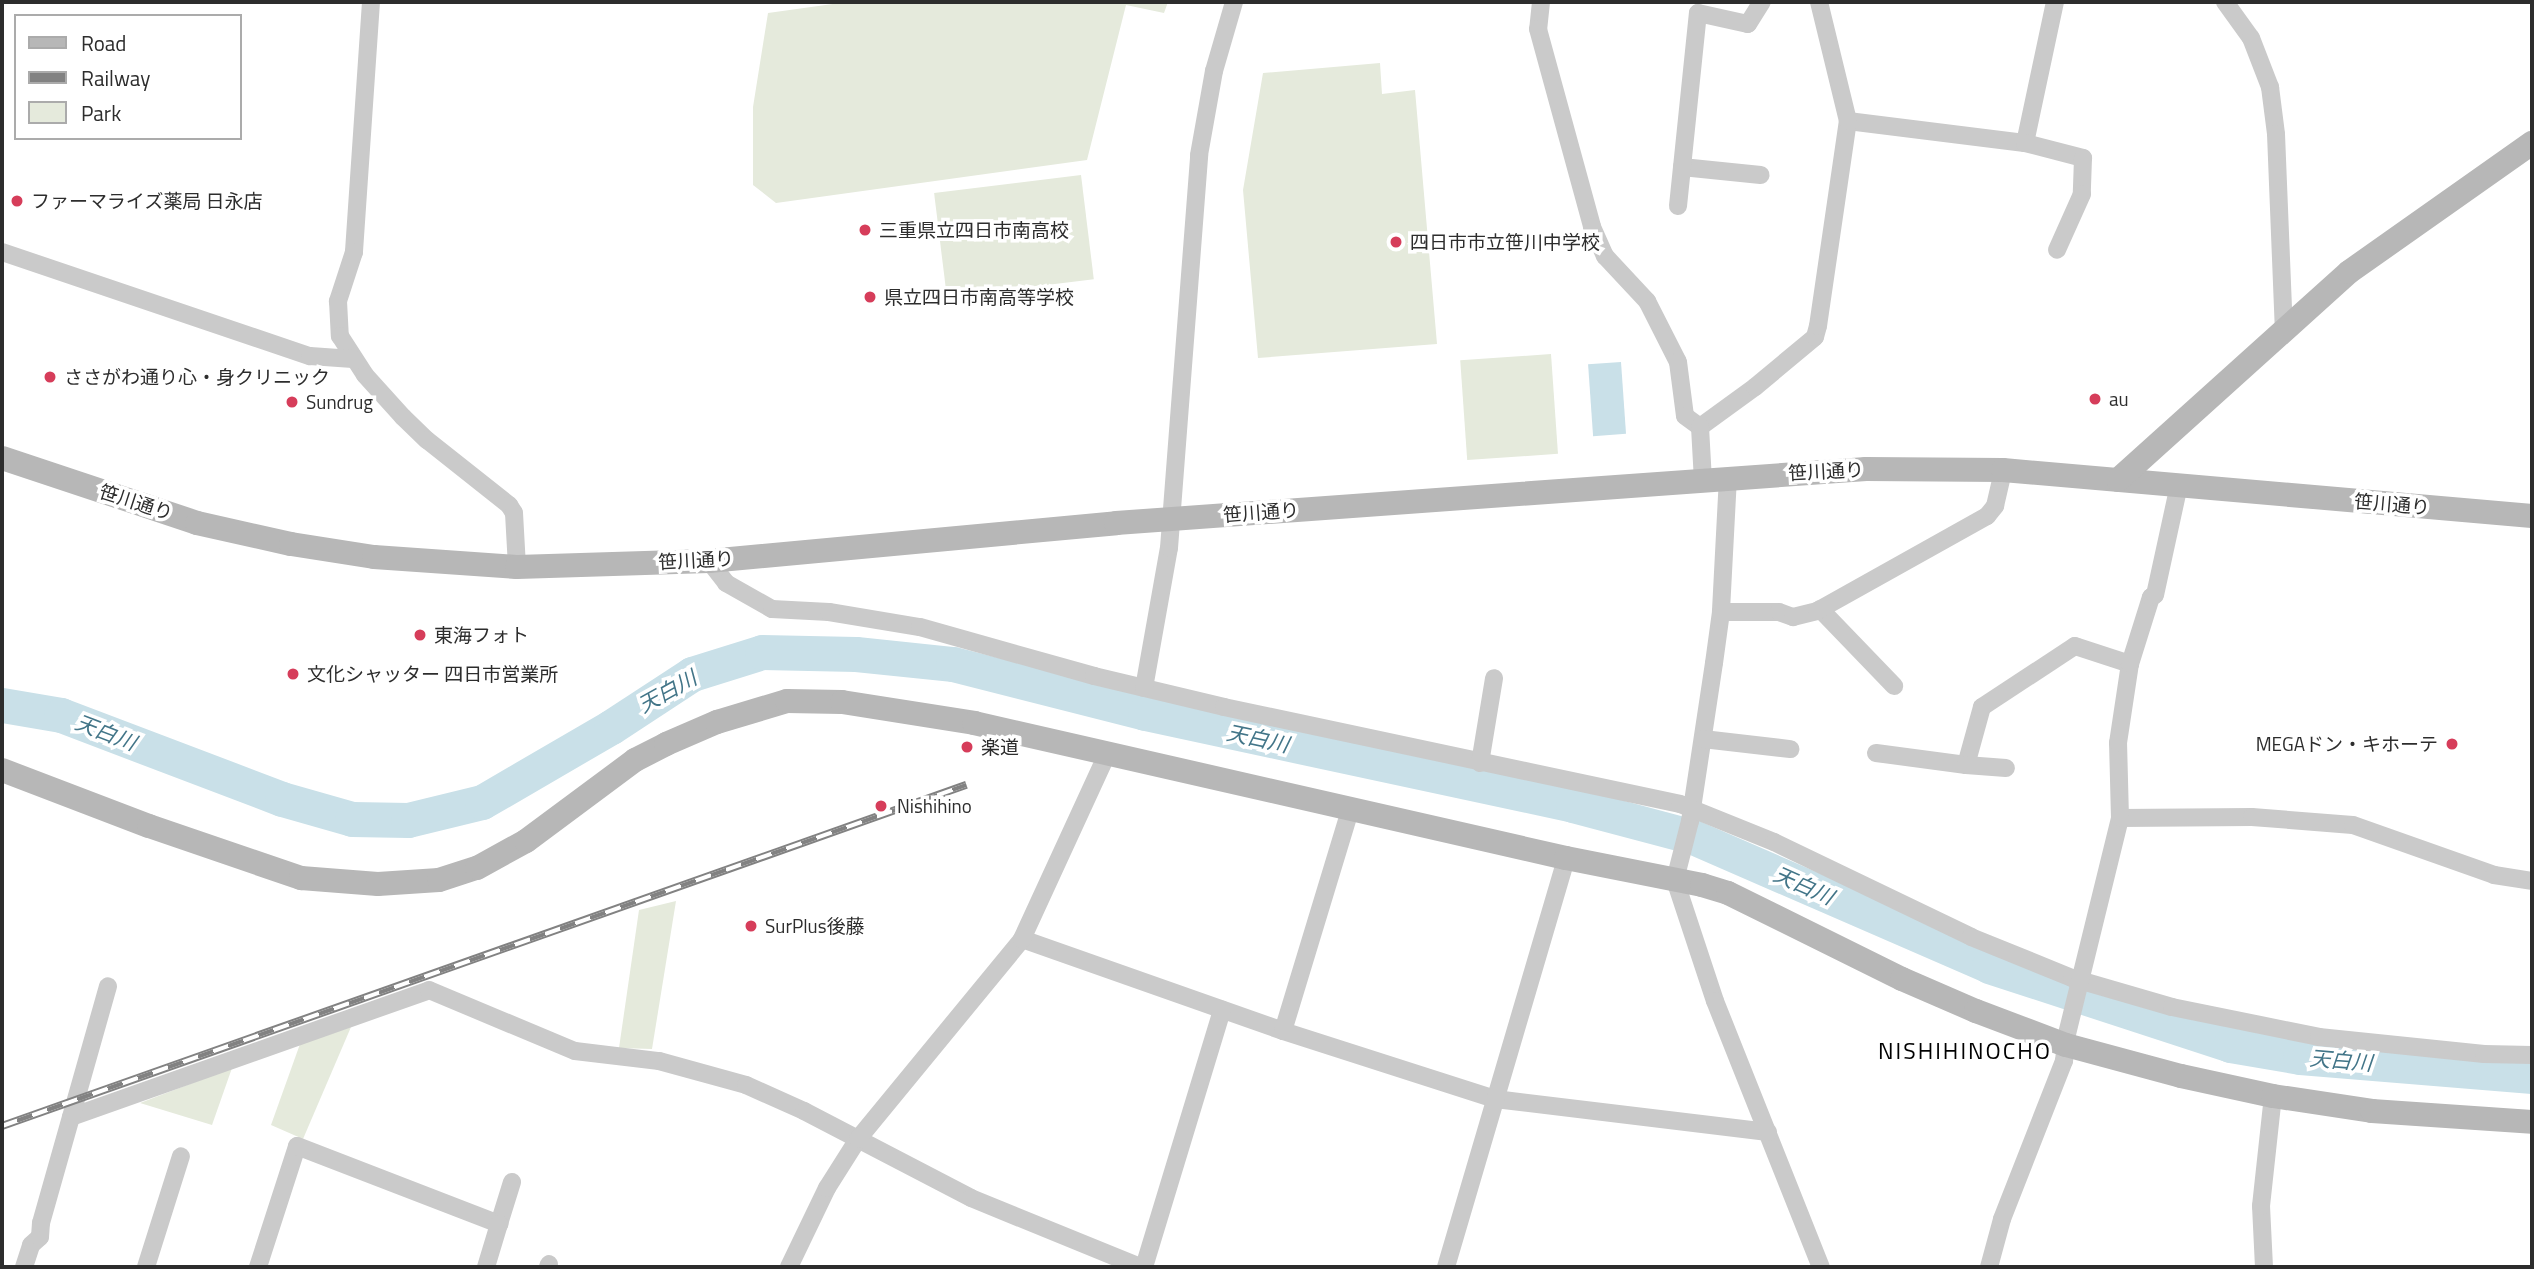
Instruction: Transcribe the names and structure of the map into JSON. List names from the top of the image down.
{
  "streets": {
    "street": ["笹川通り"]
  },
  "districts": ["NISHIHINOCHO"],
  "water": ["天白川"],
  "places": [
    "ファーマライズ薬局 日永店",
    "三重県立四日市南高校",
    "四日市市立笹川中学校",
    "県立四日市南高等学校",
    "ささがわ通り心・身クリニック",
    "au",
    "Sundrug",
    "東海フォト",
    "文化シャッター 四日市営業所",
    "MEGAドン・キホーテ",
    "楽道",
    "Nishihino",
    "SurPlus後藤"
  ],
  "legend": ["Road", "Railway", "Park"]
}
